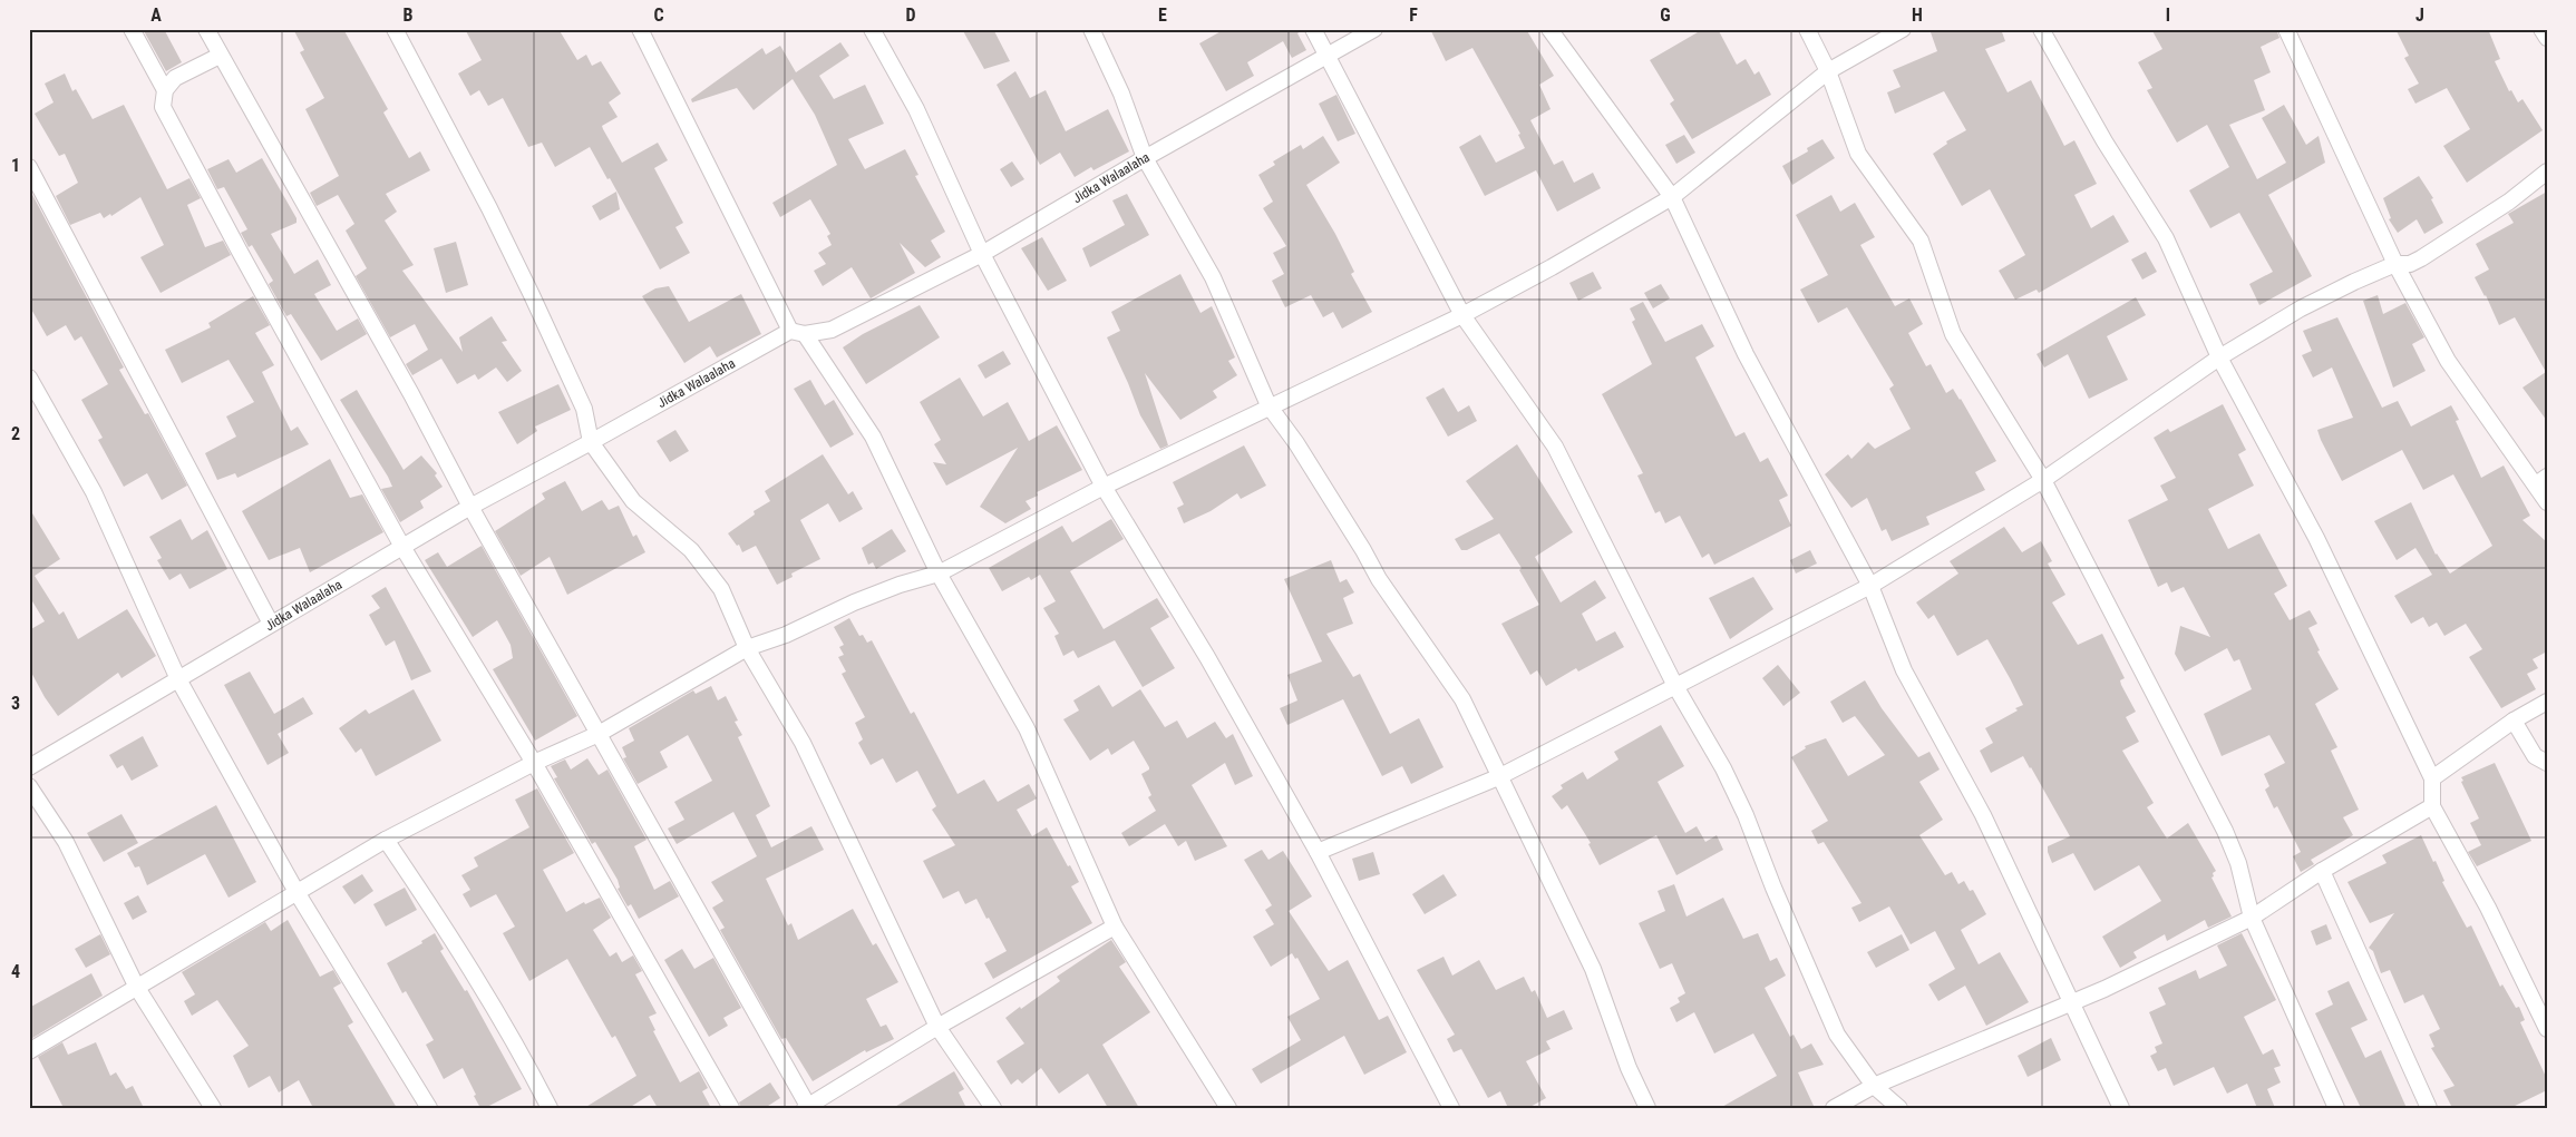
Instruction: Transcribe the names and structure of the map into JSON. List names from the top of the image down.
{
  "streets": {
    "street": ["Jidka Walaalaha"]
  },
  "grid": {
    "columns": [
      "A",
      "B",
      "C",
      "D",
      "E",
      "F",
      "G",
      "H",
      "I",
      "J"
    ],
    "rows": [
      "1",
      "2",
      "3",
      "4"
    ]
  }
}
